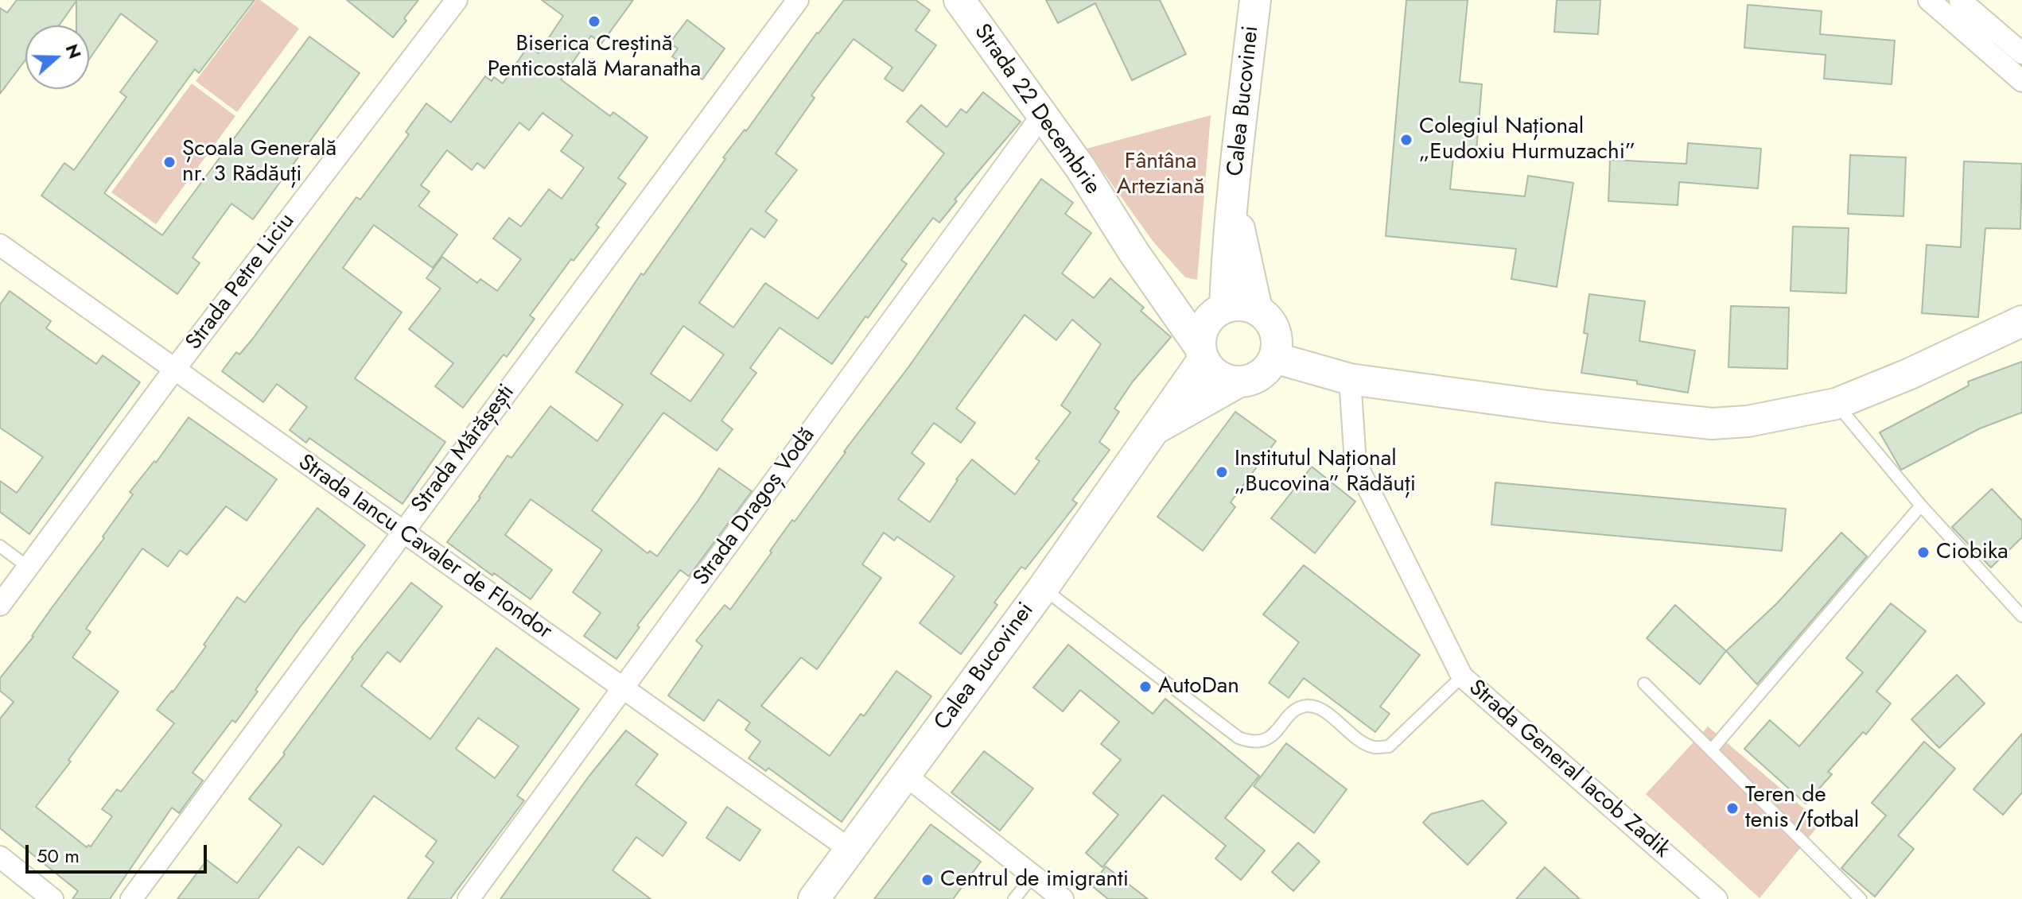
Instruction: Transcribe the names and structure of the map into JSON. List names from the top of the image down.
{
  "streets": {
    "main road": ["Calea Bucovinei", "Strada 22 Decembrie"],
    "street": [
      "Strada Petre Liciu",
      "Strada Mărășești",
      "Strada Dragoș Vodă",
      "Strada Iancu Cavaler de Flondor",
      "Strada General Iacob Zadik"
    ]
  },
  "crossings": [
    ["Calea Bucovinei", "Strada 22 Decembrie"],
    ["Calea Bucovinei", "Strada Iancu Cavaler de Flondor"],
    ["Strada 22 Decembrie", "Strada Dragoș Vodă"],
    ["Strada Petre Liciu", "Strada Iancu Cavaler de Flondor"],
    ["Strada Mărășești", "Strada Iancu Cavaler de Flondor"],
    ["Strada Dragoș Vodă", "Strada Iancu Cavaler de Flondor"]
  ],
  "parks": ["Fântâna Arteziană"],
  "places": [
    "Biserica Creștină Penticostală Maranatha",
    "Colegiul Național „Eudoxiu Hurmuzachi”",
    "Școala Generală nr. 3 Rădăuți",
    "Institutul Național „Bucovina” Rădăuți",
    "Ciobika",
    "AutoDan",
    "Teren de tenis /fotbal",
    "Centrul de imigranti"
  ],
  "scale_bar": "50 m",
  "north": "right"
}
